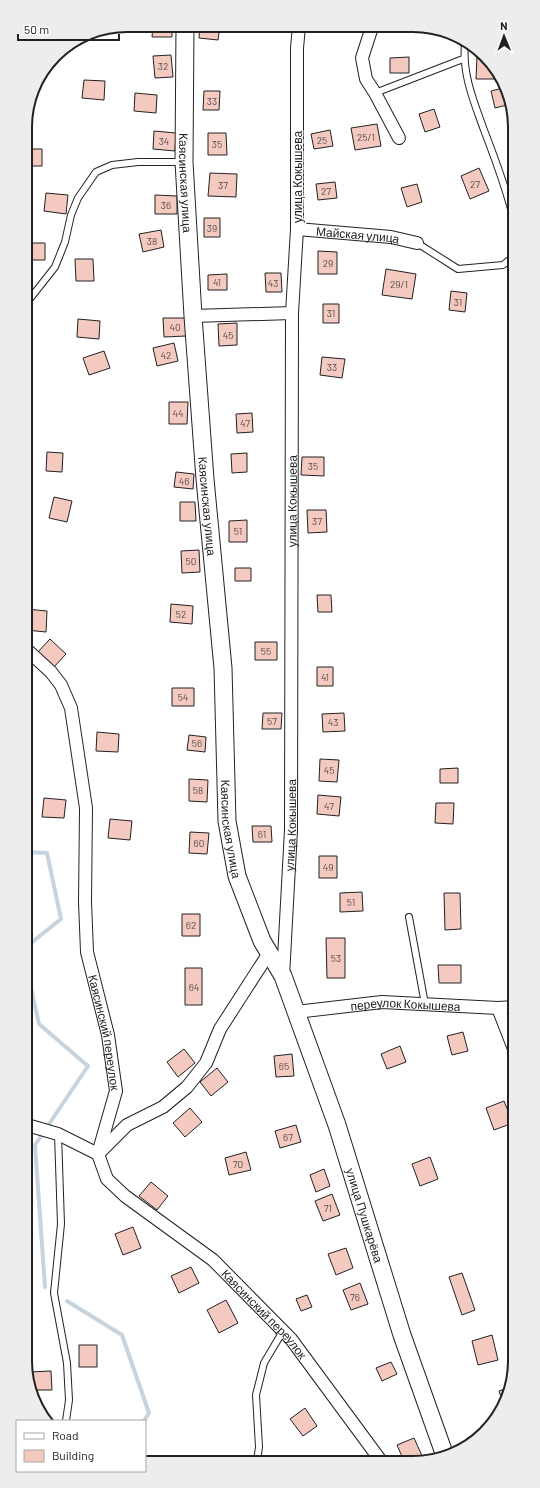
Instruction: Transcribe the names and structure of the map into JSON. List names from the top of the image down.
{
  "streets": {
    "street": [
      "улица Кокышева",
      "Каясинская улица",
      "Майская улица",
      "переулок Кокышева",
      "Каясинский переулок",
      "улица Пушкарёва"
    ]
  },
  "crossings": [
    ["улица Кокышева", "Каясинская улица"],
    ["улица Кокышева", "Майская улица"],
    ["улица Кокышева", "улица Пушкарёва"],
    ["Каясинская улица", "улица Пушкарёва"],
    ["переулок Кокышева", "улица Пушкарёва"]
  ],
  "house_numbers": [
    "32",
    "33",
    "25/1",
    "25",
    "34",
    "35",
    "27",
    "37",
    "27",
    "36",
    "39",
    "38",
    "29",
    "41",
    "43",
    "29/1",
    "31",
    "31",
    "40",
    "45",
    "42",
    "33",
    "44",
    "47",
    "35",
    "46",
    "37",
    "51",
    "50",
    "52",
    "55",
    "41",
    "54",
    "57",
    "43",
    "56",
    "45",
    "58",
    "47",
    "61",
    "60",
    "49",
    "51",
    "62",
    "53",
    "64",
    "65",
    "67",
    "70",
    "71",
    "76"
  ],
  "legend": ["Road", "Building"],
  "scale_bar": "50 m",
  "north": "top"
}
